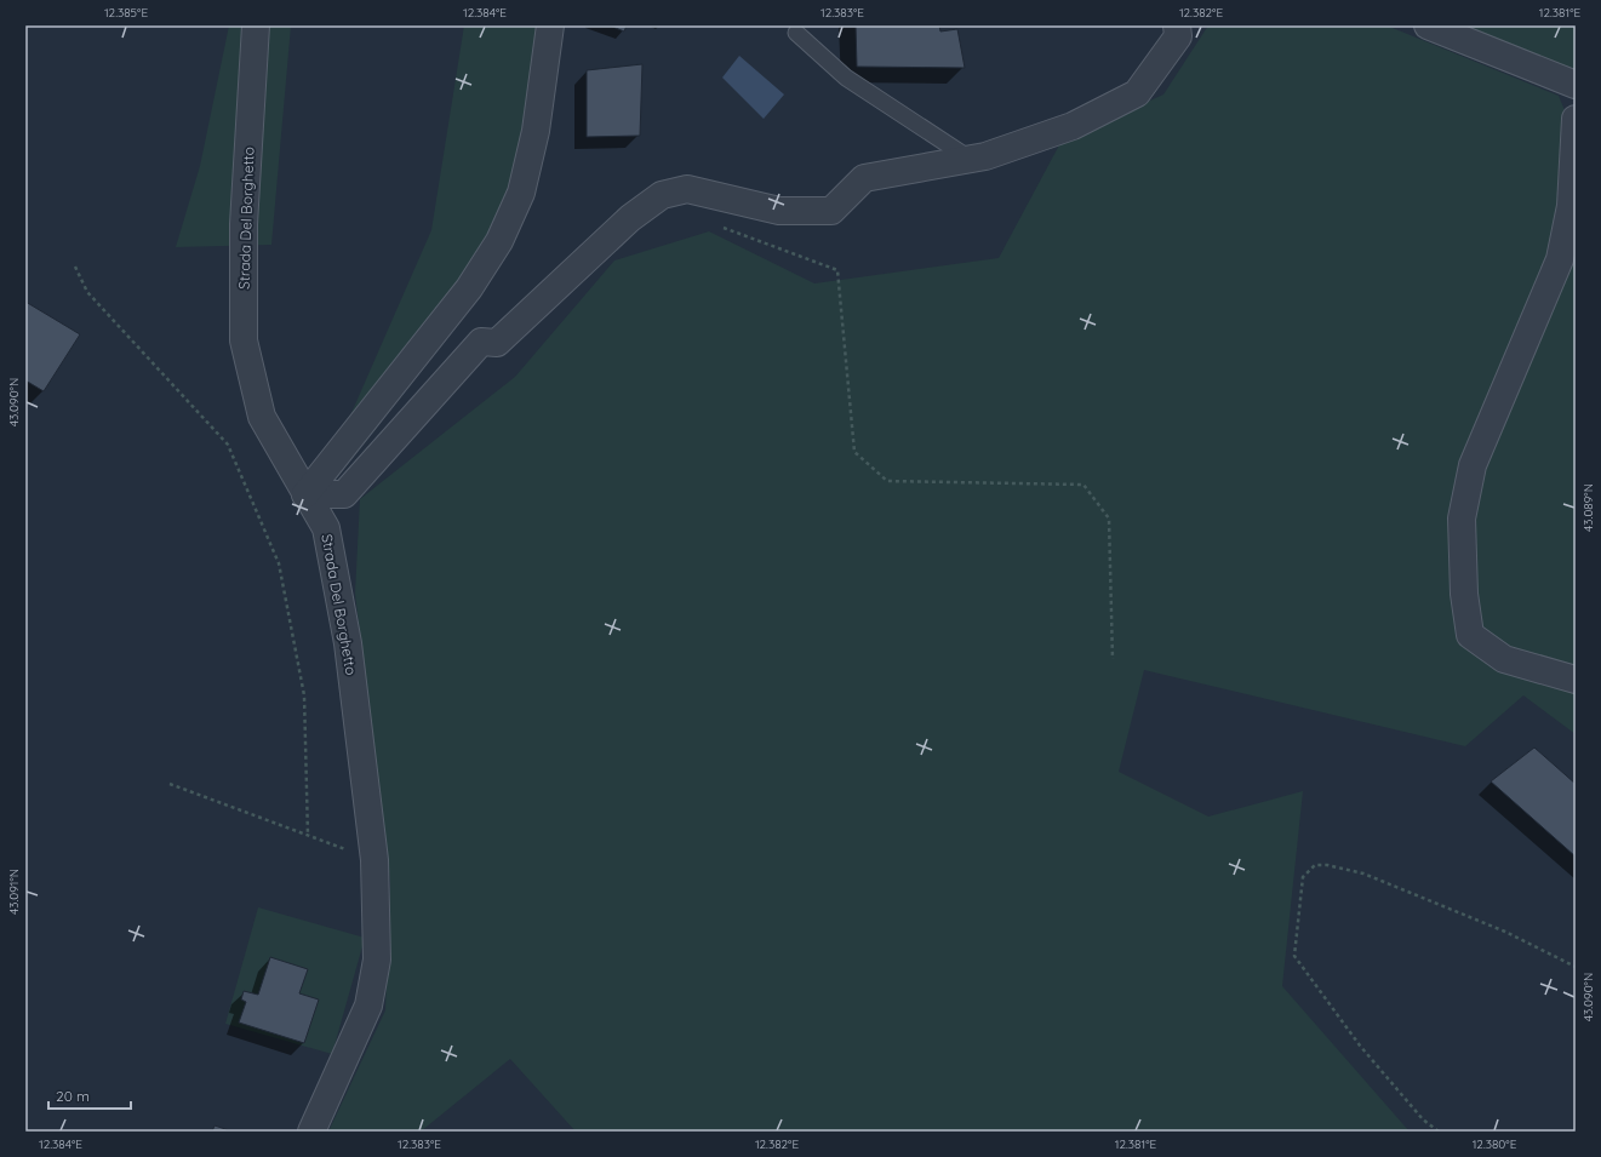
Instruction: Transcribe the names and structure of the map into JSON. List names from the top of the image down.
{
  "streets": {
    "street": ["Strada Del Borghetto"]
  },
  "scale_bar": "20 m",
  "coordinates": [
    "12.385°E",
    "12.384°E",
    "12.383°E",
    "12.382°E",
    "12.381°E",
    "43.090°N",
    "43.089°N",
    "43.091°N",
    "12.380°E"
  ]
}
